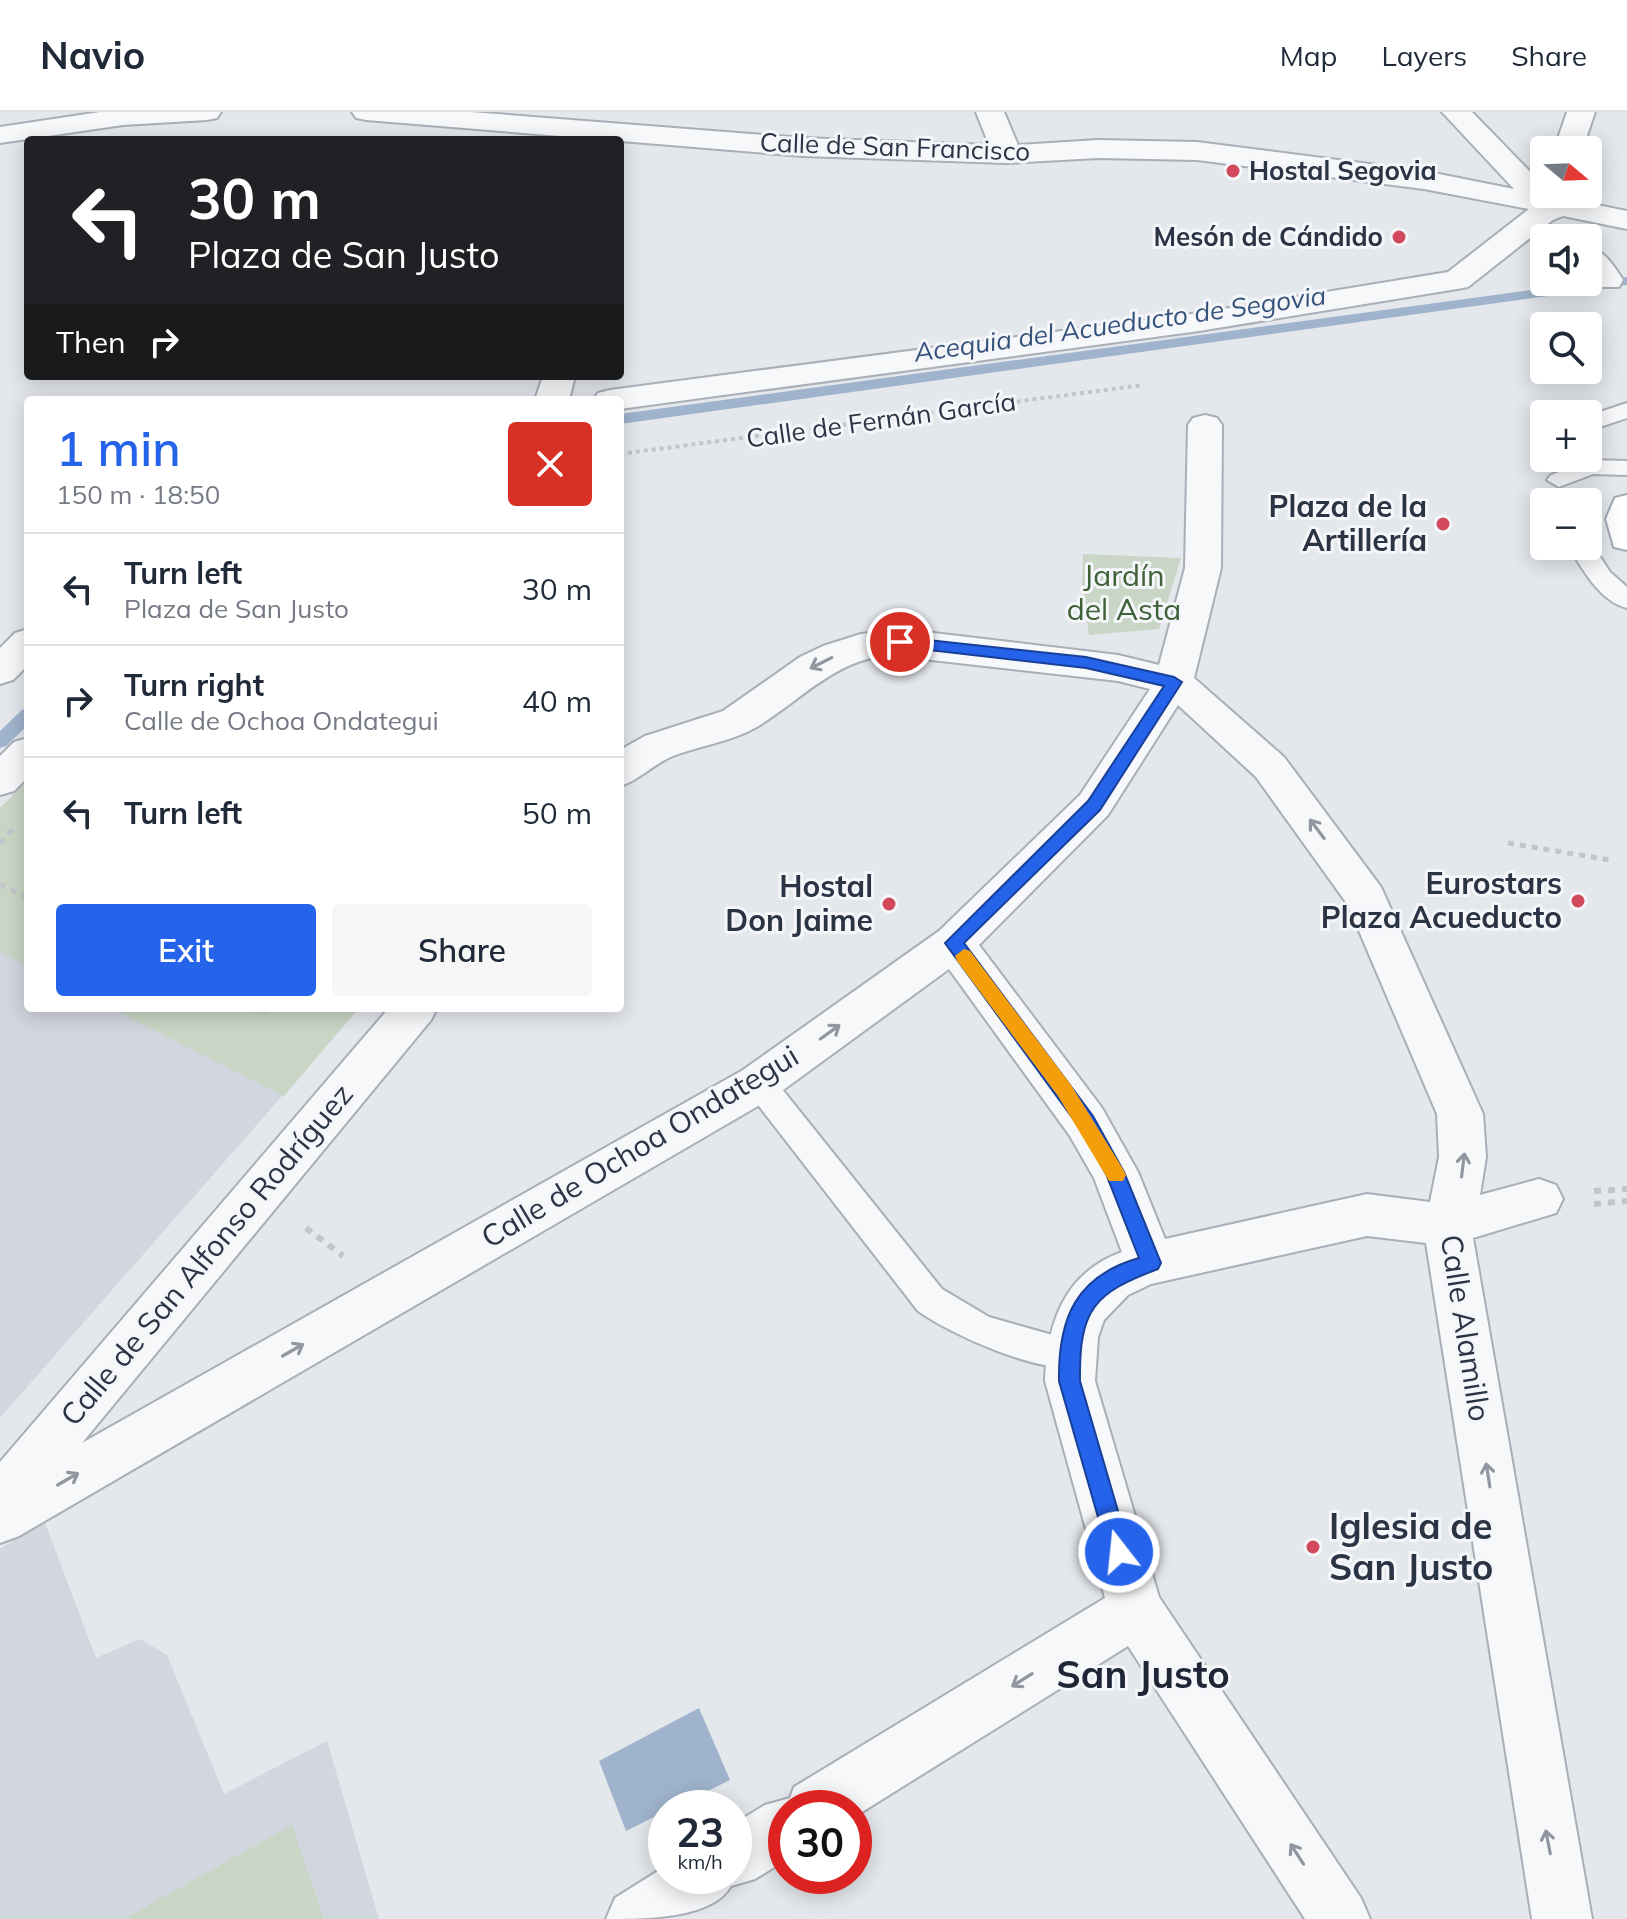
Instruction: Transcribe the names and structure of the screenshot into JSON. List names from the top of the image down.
{
  "streets": {
    "street": [
      "Calle de San Francisco",
      "Calle de Ochoa Ondategui",
      "Calle de San Alfonso Rodríguez",
      "Calle Alamillo"
    ],
    "path": ["Calle de Fernán García"]
  },
  "crossings": [
    ["Calle de Ochoa Ondategui", "Calle Alamillo"]
  ],
  "one_way": ["Calle de Ochoa Ondategui"],
  "districts": ["San Justo"],
  "water": ["Acequia del Acueducto de Segovia"],
  "parks": ["Jardín del Asta"],
  "places": [
    "Hostal Segovia",
    "Mesón de Cándido",
    "Plaza de la Artillería",
    "Eurostars Plaza Acueducto",
    "Hostal Don Jaime",
    "Iglesia de San Justo"
  ],
  "north": "right",
  "page": {
    "header": "Navio",
    "nav": ["Map", "Layers", "Share"],
    "map_buttons": ["+", "−"],
    "turn": ["30 m", "Plaza de San Justo"],
    "then": "Then",
    "heading": ["1 min", "150 m · 18:50"],
    "list": [
      {
        "name": "Turn left",
        "note": "Plaza de San Justo",
        "value": "30 m"
      },
      {
        "name": "Turn right",
        "note": "Calle de Ochoa Ondategui",
        "value": "40 m"
      },
      {
        "name": "Turn left",
        "value": "50 m"
      }
    ],
    "buttons": ["Exit", "Share"],
    "speed": "23 km/h",
    "limit": "30"
  }
}
